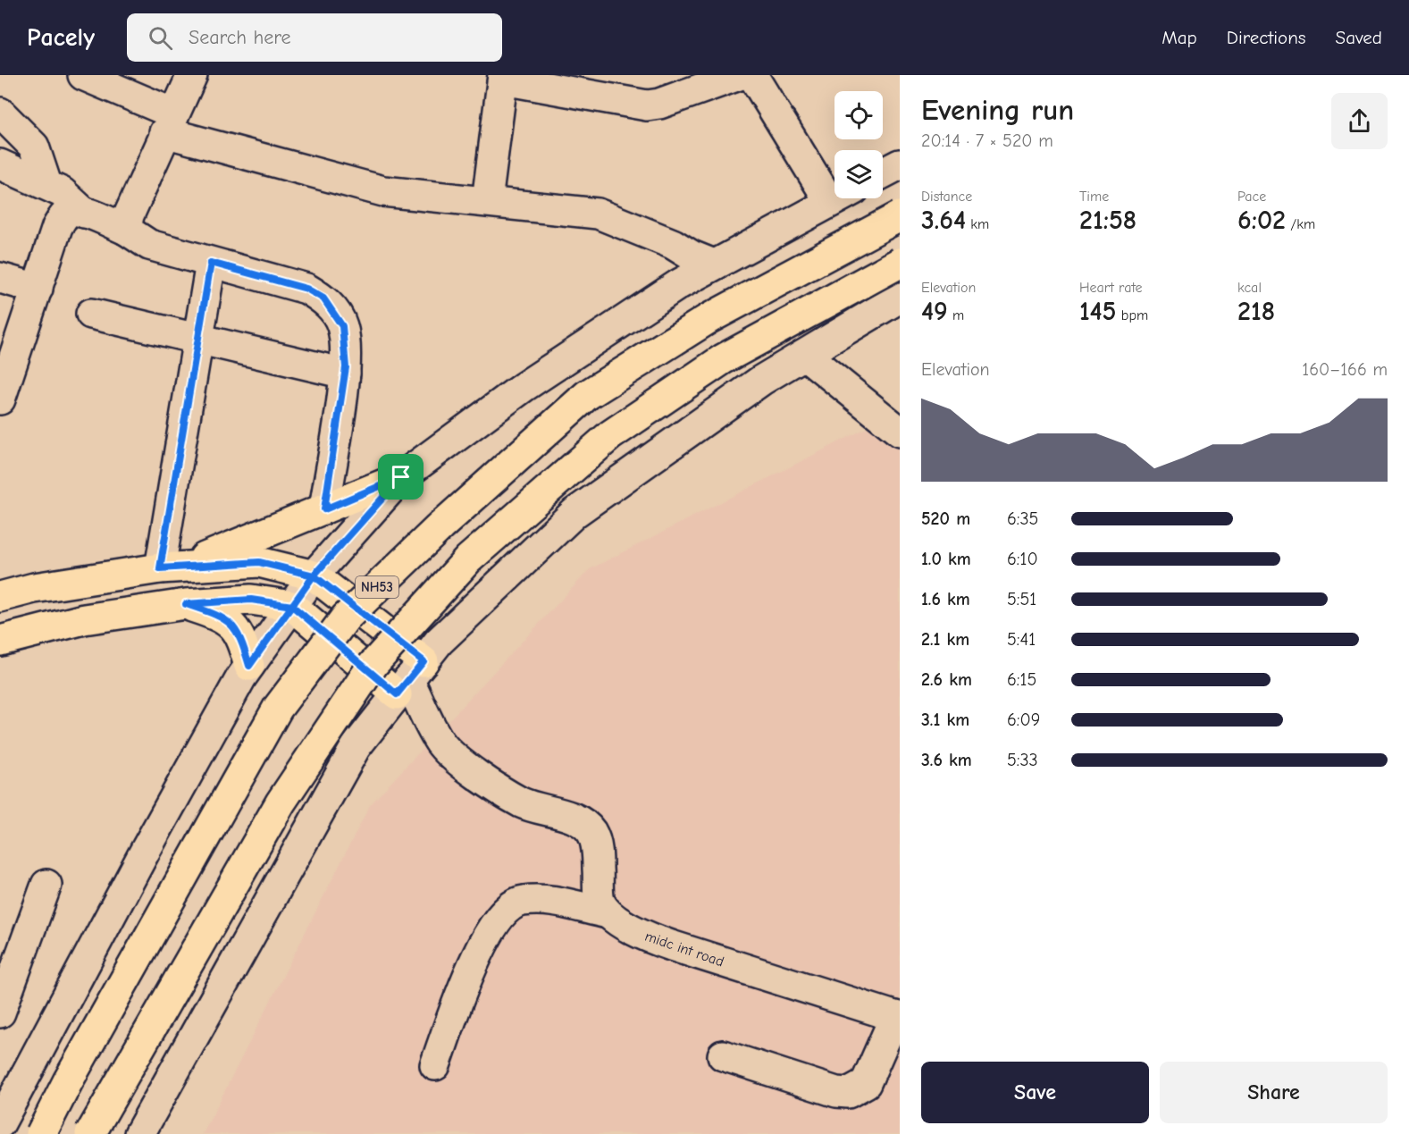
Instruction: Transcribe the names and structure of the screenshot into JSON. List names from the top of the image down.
{
  "streets": {
    "main road": ["NH53"],
    "street": ["midc int road"]
  },
  "page": {
    "header": "Pacely",
    "search": "Search here",
    "nav": ["Map", "Directions", "Saved"],
    "heading": ["Evening run", "20:14 · 7 × 520 m"],
    "stats": [
      ["Distance", "3.64 km"],
      ["Time", "21:58"],
      ["Pace", "6:02 /km"],
      ["Elevation", "49 m"],
      ["Heart rate", "145 bpm"],
      ["kcal", "218"]
    ],
    "chart": ["Elevation", "160–166 m"],
    "list": [
      {
        "name": "520 m",
        "note": "6:35"
      },
      {
        "name": "1.0 km",
        "note": "6:10"
      },
      {
        "name": "1.6 km",
        "note": "5:51"
      },
      {
        "name": "2.1 km",
        "note": "5:41"
      },
      {
        "name": "2.6 km",
        "note": "6:15"
      },
      {
        "name": "3.1 km",
        "note": "6:09"
      },
      {
        "name": "3.6 km",
        "note": "5:33"
      }
    ],
    "buttons": ["Save", "Share"]
  }
}
